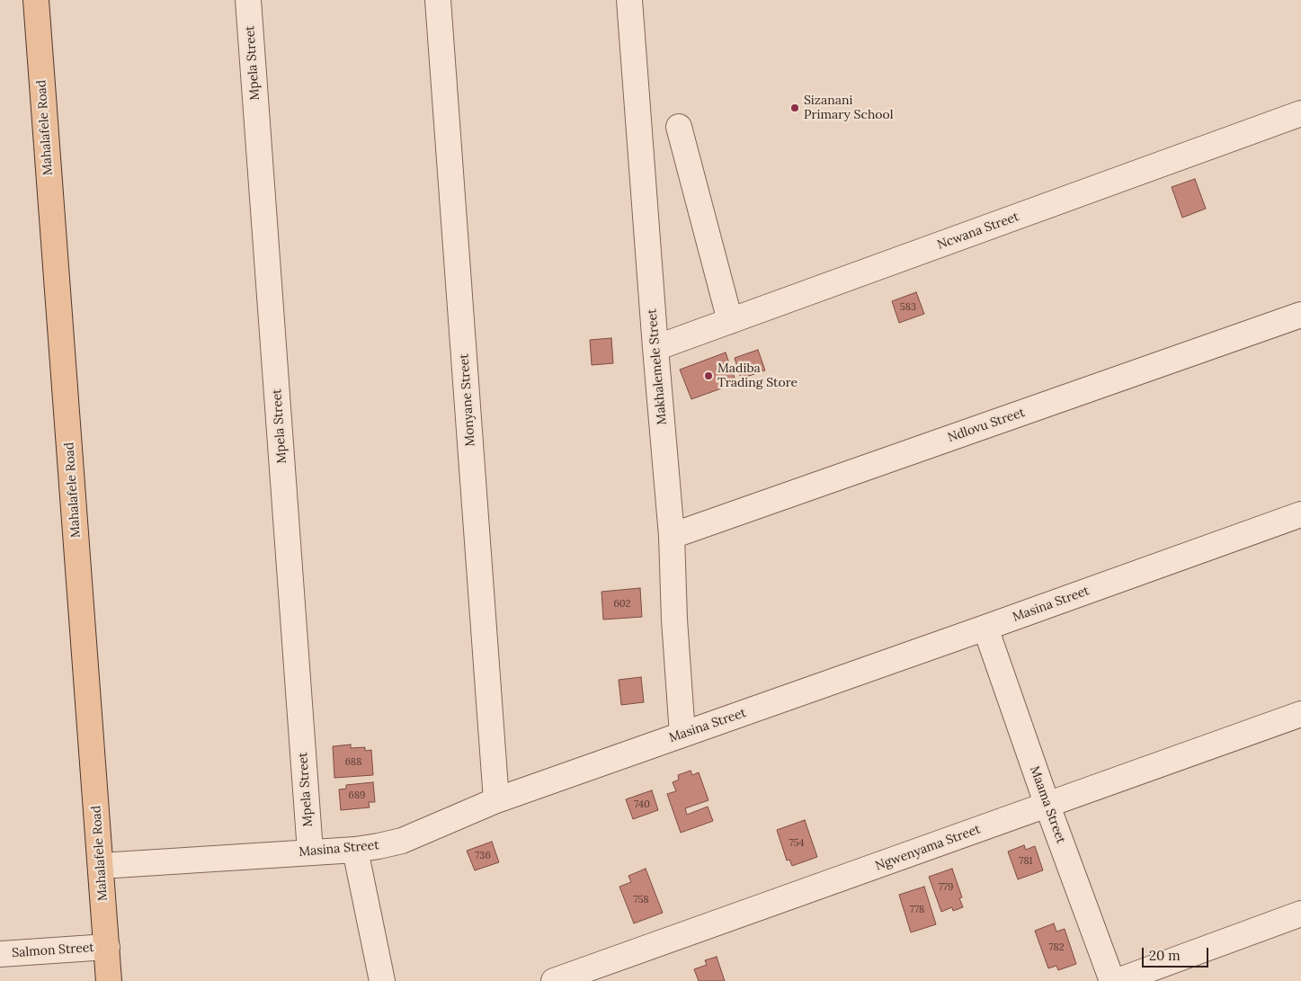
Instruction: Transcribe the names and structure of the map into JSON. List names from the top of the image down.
{
  "streets": {
    "main road": ["Mahalafele Road"],
    "street": [
      "Mpela Street",
      "Ncwana Street",
      "Makhalemele Street",
      "Monyane Street",
      "Ndlovu Street",
      "Masina Street",
      "Maama Street",
      "Ngwenyama Street",
      "Salmon Street"
    ]
  },
  "crossings": [
    ["Mpela Street", "Masina Street"],
    ["Mahalafele Road", "Masina Street"],
    ["Mahalafele Road", "Salmon Street"],
    ["Ncwana Street", "Makhalemele Street"],
    ["Makhalemele Street", "Ndlovu Street"],
    ["Makhalemele Street", "Masina Street"],
    ["Monyane Street", "Masina Street"],
    ["Masina Street", "Maama Street"],
    ["Maama Street", "Ngwenyama Street"]
  ],
  "places": ["Sizanani Primary School", "Madiba Trading Store"],
  "house_numbers": [
    "583",
    "602",
    "688",
    "689",
    "740",
    "754",
    "736",
    "781",
    "779",
    "758",
    "778",
    "782"
  ],
  "scale_bar": "20 m"
}
